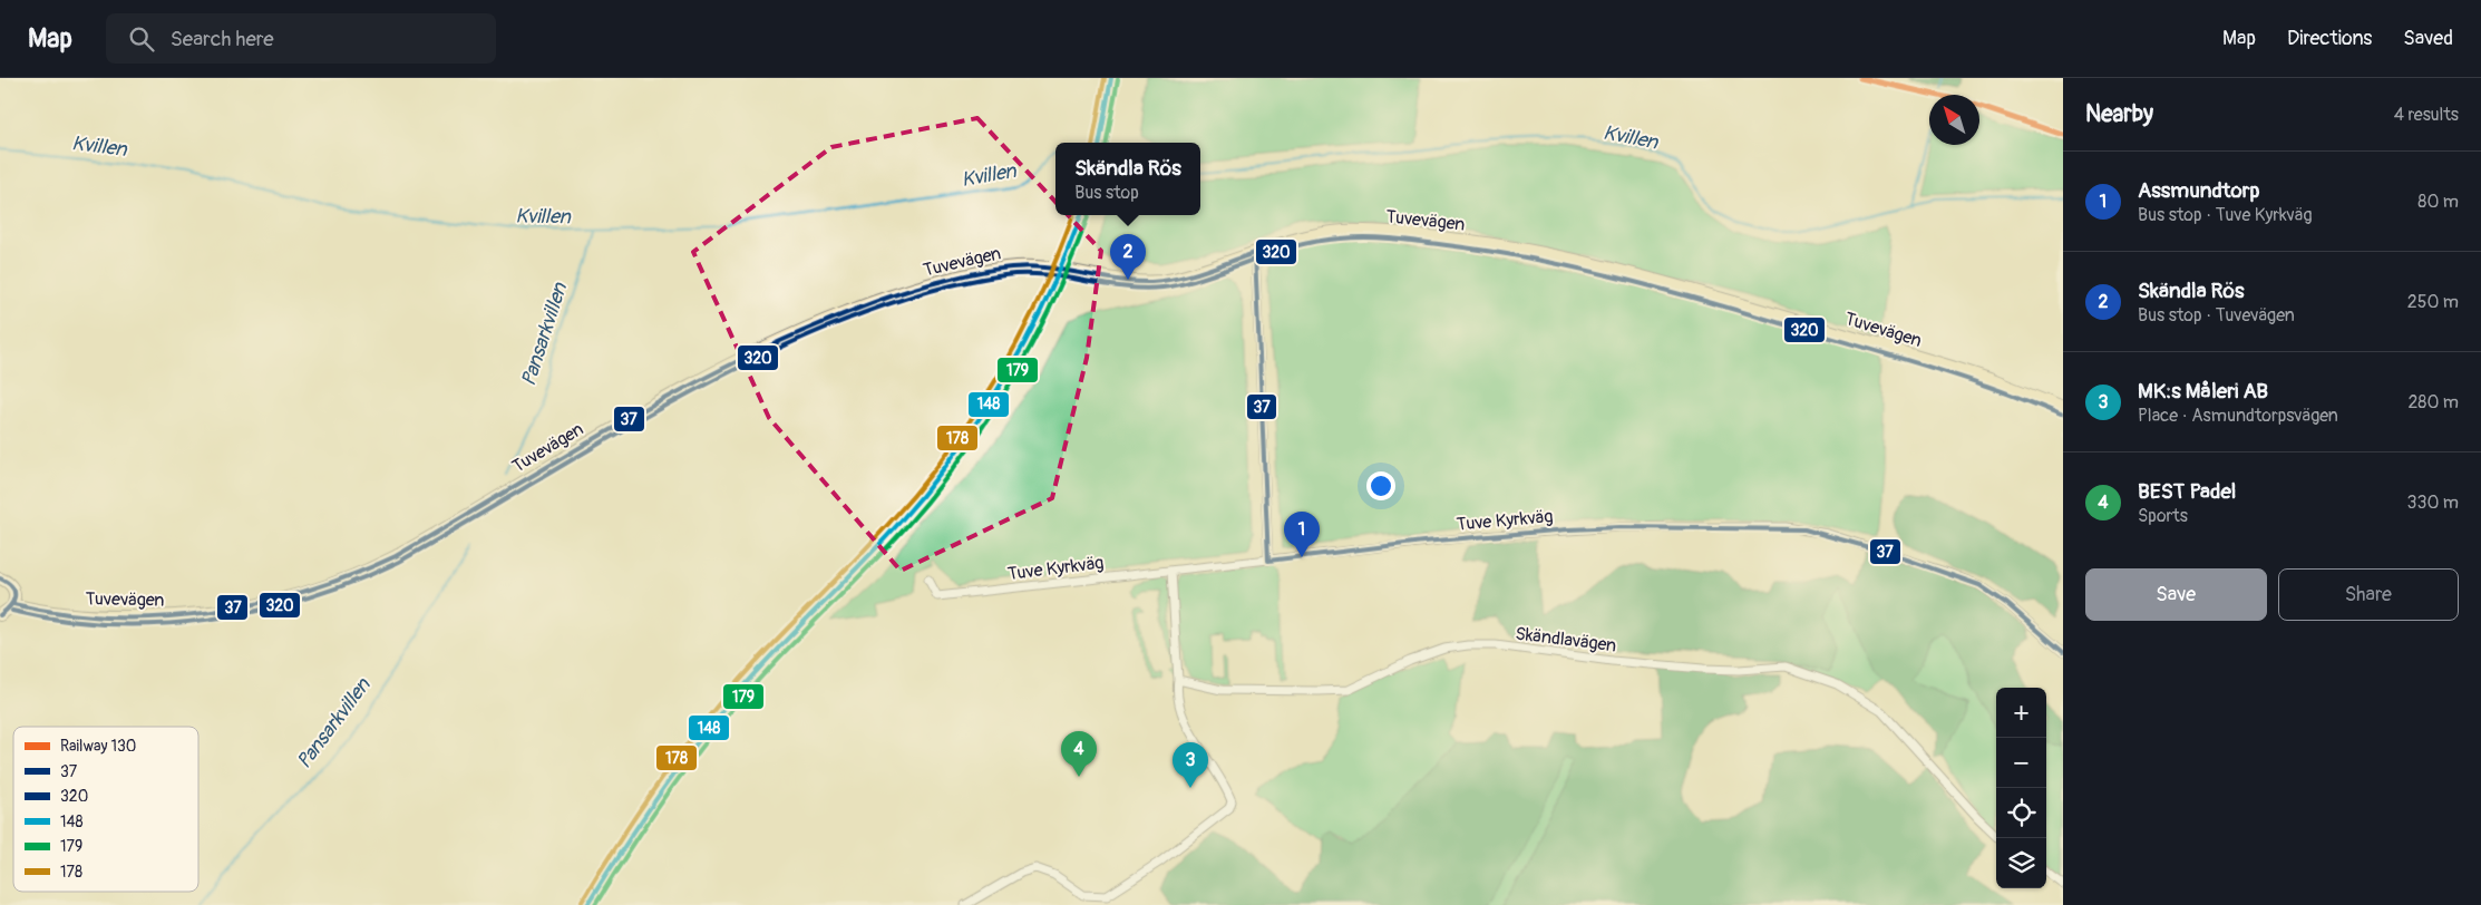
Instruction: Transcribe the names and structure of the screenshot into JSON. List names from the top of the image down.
{
  "streets": {
    "main road": ["Tuvevägen"],
    "street": ["Tuve Kyrkväg", "Skändlavägen"]
  },
  "water": ["Kvillen", "Pansarkvillen"],
  "lines": [
    "rail line 130",
    "transit line 148",
    "transit line 178",
    "transit line 179",
    "transit line 320",
    "transit line 37"
  ],
  "legend": [
    "Railway 130",
    "37",
    "320",
    "148",
    "179",
    "178"
  ],
  "north": "top left",
  "page": {
    "header": "Map",
    "search": "Search here",
    "nav": ["Map", "Directions", "Saved"],
    "heading": ["Nearby", "4 results"],
    "popup": ["Skändla Rös", "Bus stop"],
    "list": [
      {
        "mark": "1",
        "name": "Assmundtorp",
        "note": "Bus stop · Tuve Kyrkväg",
        "value": "80 m"
      },
      {
        "mark": "2",
        "name": "Skändla Rös",
        "note": "Bus stop · Tuvevägen",
        "value": "250 m"
      },
      {
        "mark": "3",
        "name": "MK:s Måleri AB",
        "note": "Place · Asmundtorpsvägen",
        "value": "280 m"
      },
      {
        "mark": "4",
        "name": "BEST Padel",
        "note": "Sports",
        "value": "330 m"
      }
    ],
    "pins": [
      "2",
      "1",
      "4",
      "3"
    ],
    "buttons": ["Save", "Share"],
    "map_buttons": ["+", "−"]
  }
}
